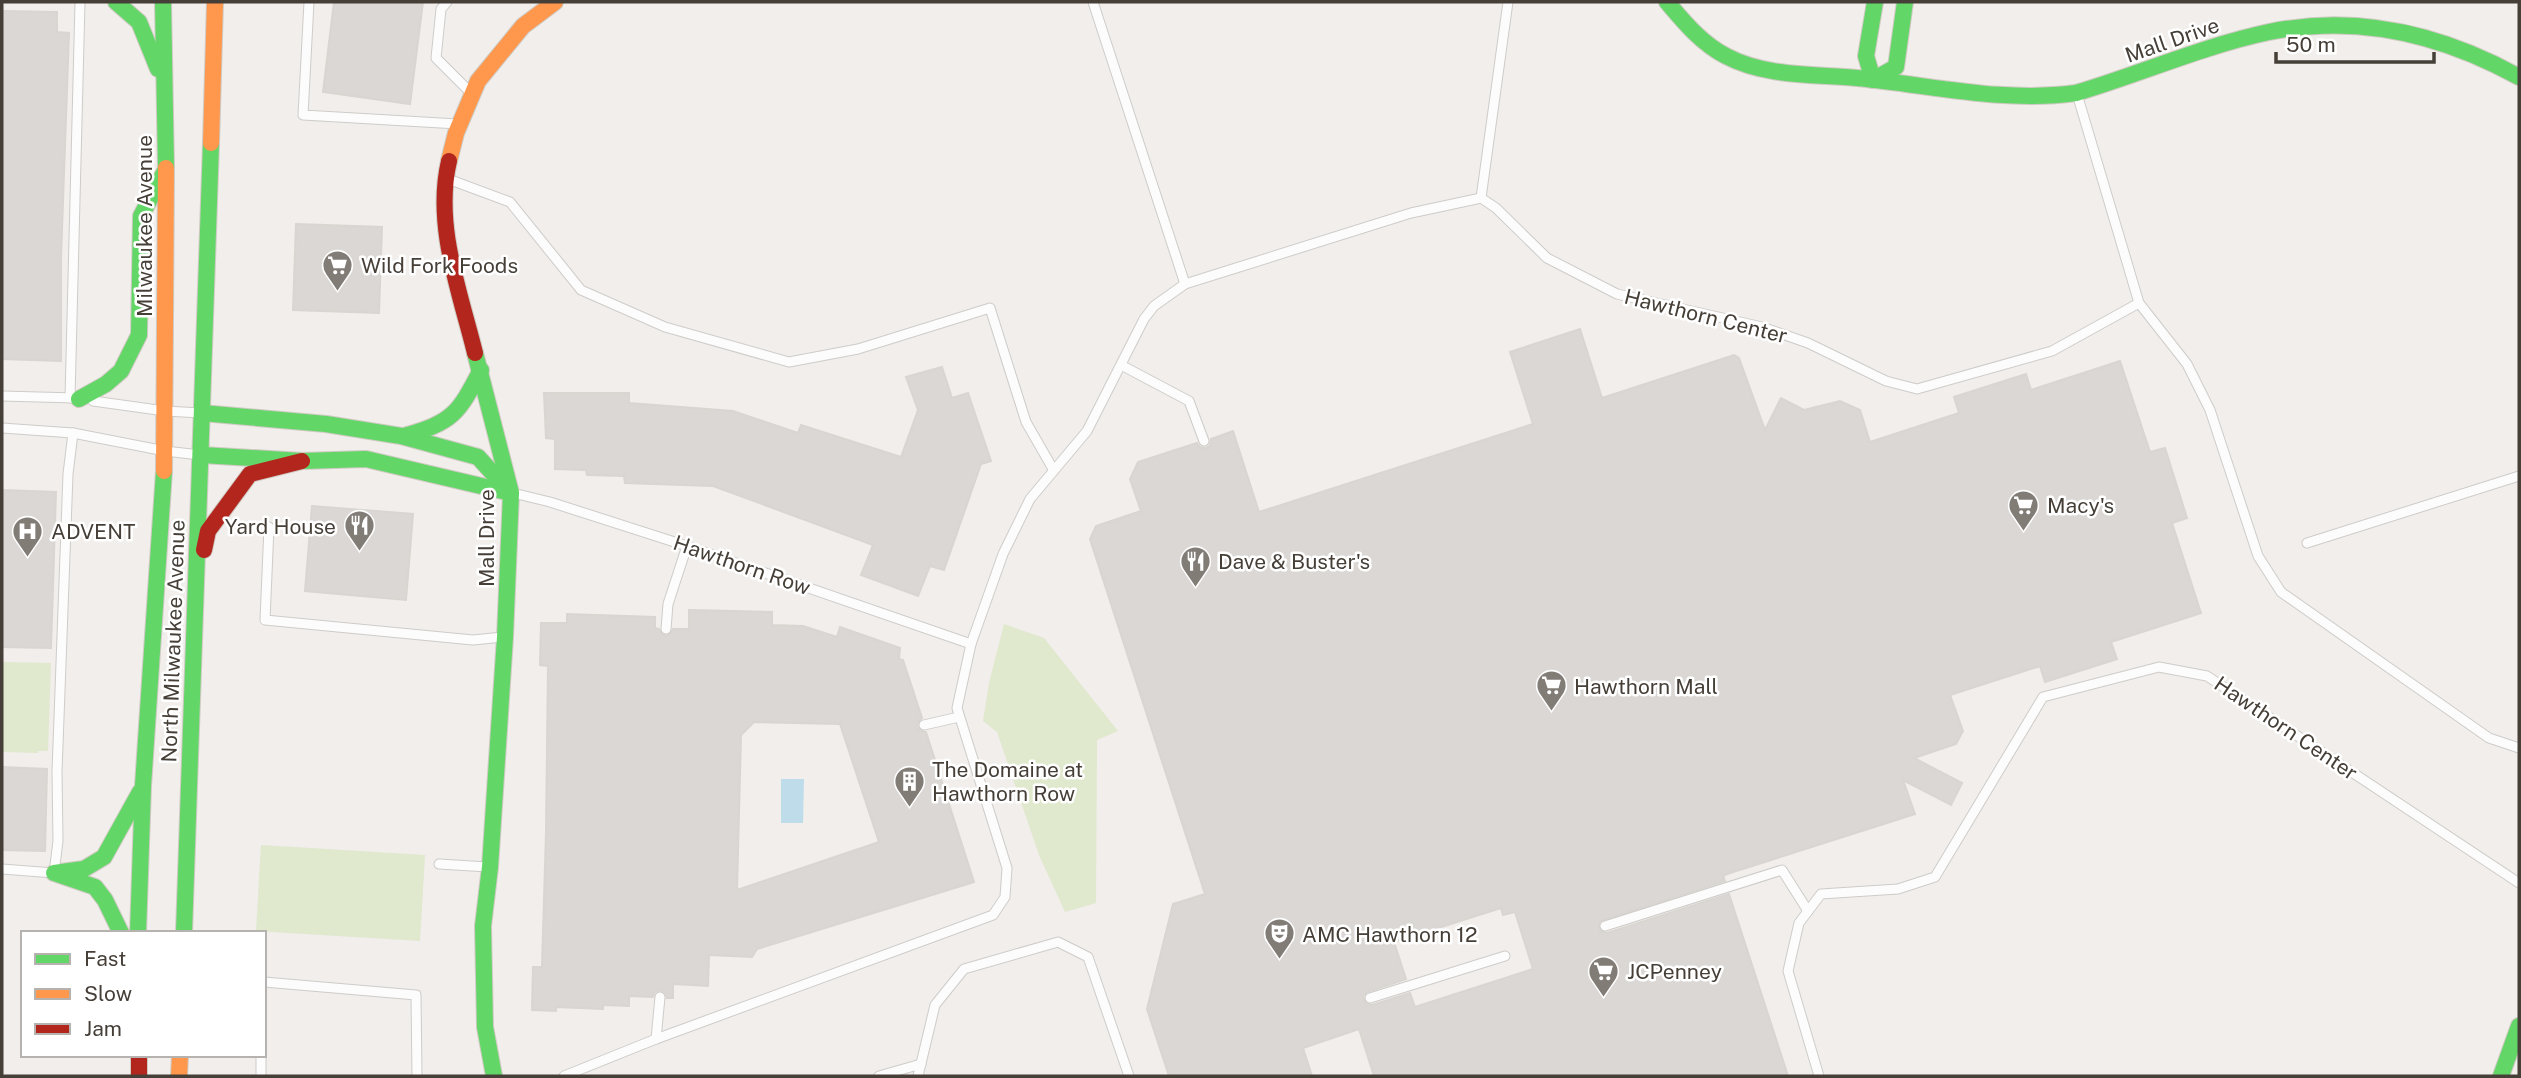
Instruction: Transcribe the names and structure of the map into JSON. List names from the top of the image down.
{
  "streets": {
    "street": ["Mall Drive", "Milwaukee Avenue", "North Milwaukee Avenue"],
    "lane": ["Hawthorn Center", "Hawthorn Row"]
  },
  "crossings": [
    ["Mall Drive", "Hawthorn Row"],
    ["Milwaukee Avenue", "North Milwaukee Avenue"]
  ],
  "places": {
    "supermarket": [
      "Wild Fork Foods",
      "Macy's",
      "Hawthorn Mall",
      "JCPenney"
    ],
    "restaurant": ["Yard House", "Dave & Buster's"],
    "hospital": ["ADVENT"],
    "building": ["The Domaine at Hawthorn Row"],
    "theatre": ["AMC Hawthorn 12"]
  },
  "legend": ["Fast", "Slow", "Jam"],
  "scale_bar": "50 m"
}
